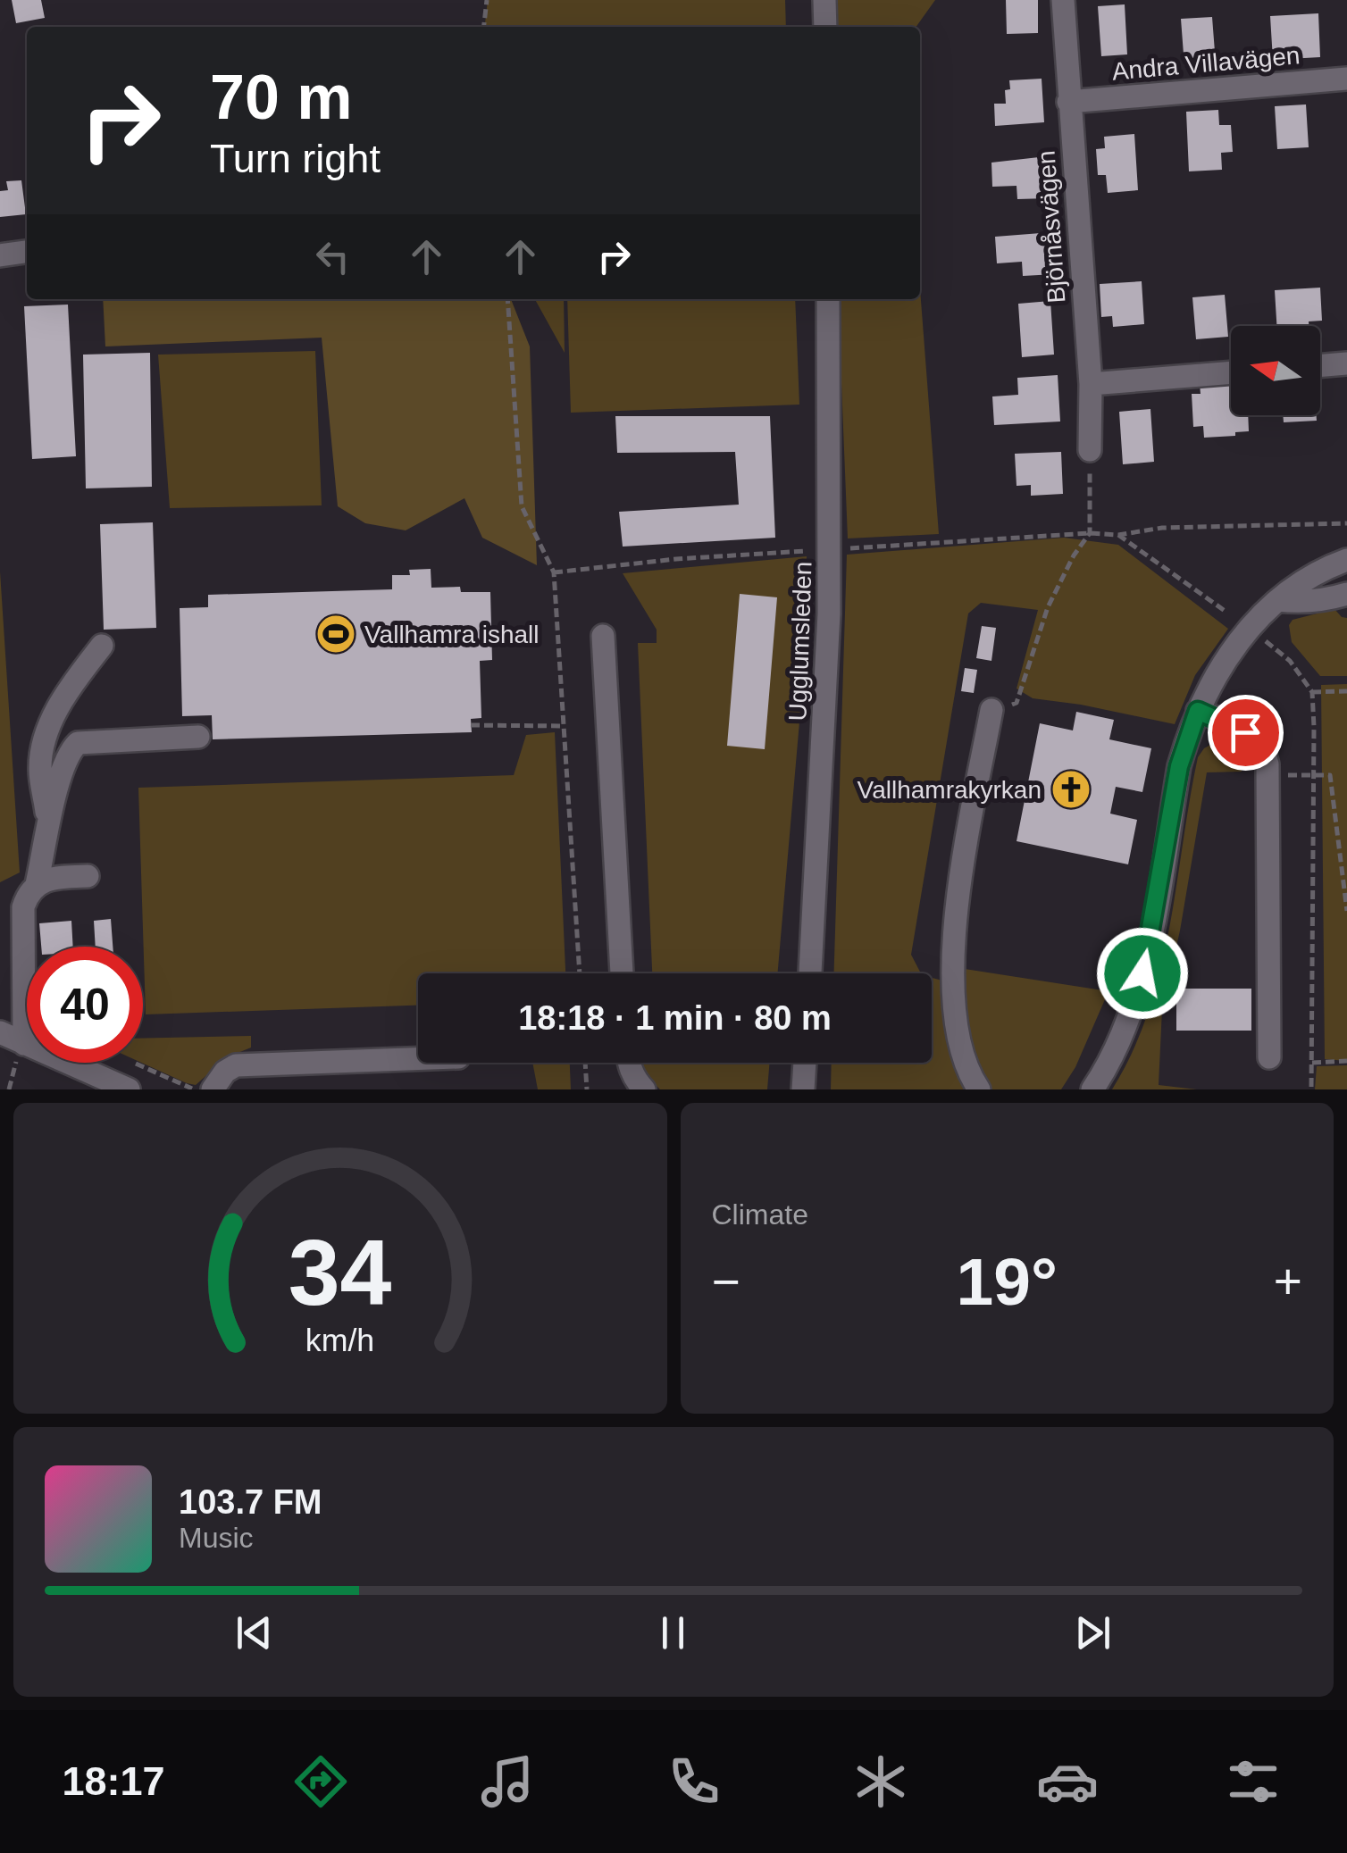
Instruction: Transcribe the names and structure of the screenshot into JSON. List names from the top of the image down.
{
  "streets": {
    "street": ["Andra Villavägen", "Björnåsvägen", "Ugglumsleden"]
  },
  "crossings": [
    ["Andra Villavägen", "Björnåsvägen"]
  ],
  "places": {
    "sports": ["Vallhamra ishall"],
    "church": ["Vallhamrakyrkan"]
  },
  "north": "left",
  "page": {
    "turn": ["70 m", "Turn right"],
    "limit": "40",
    "trip": "18:18 · 1 min · 80 m",
    "tile": "Climate",
    "heat": ["−", "19°", "+"],
    "song": ["103.7 FM", "Music"],
    "tabs": "18:17",
    "gauge": ["34", "km/h"]
  }
}
